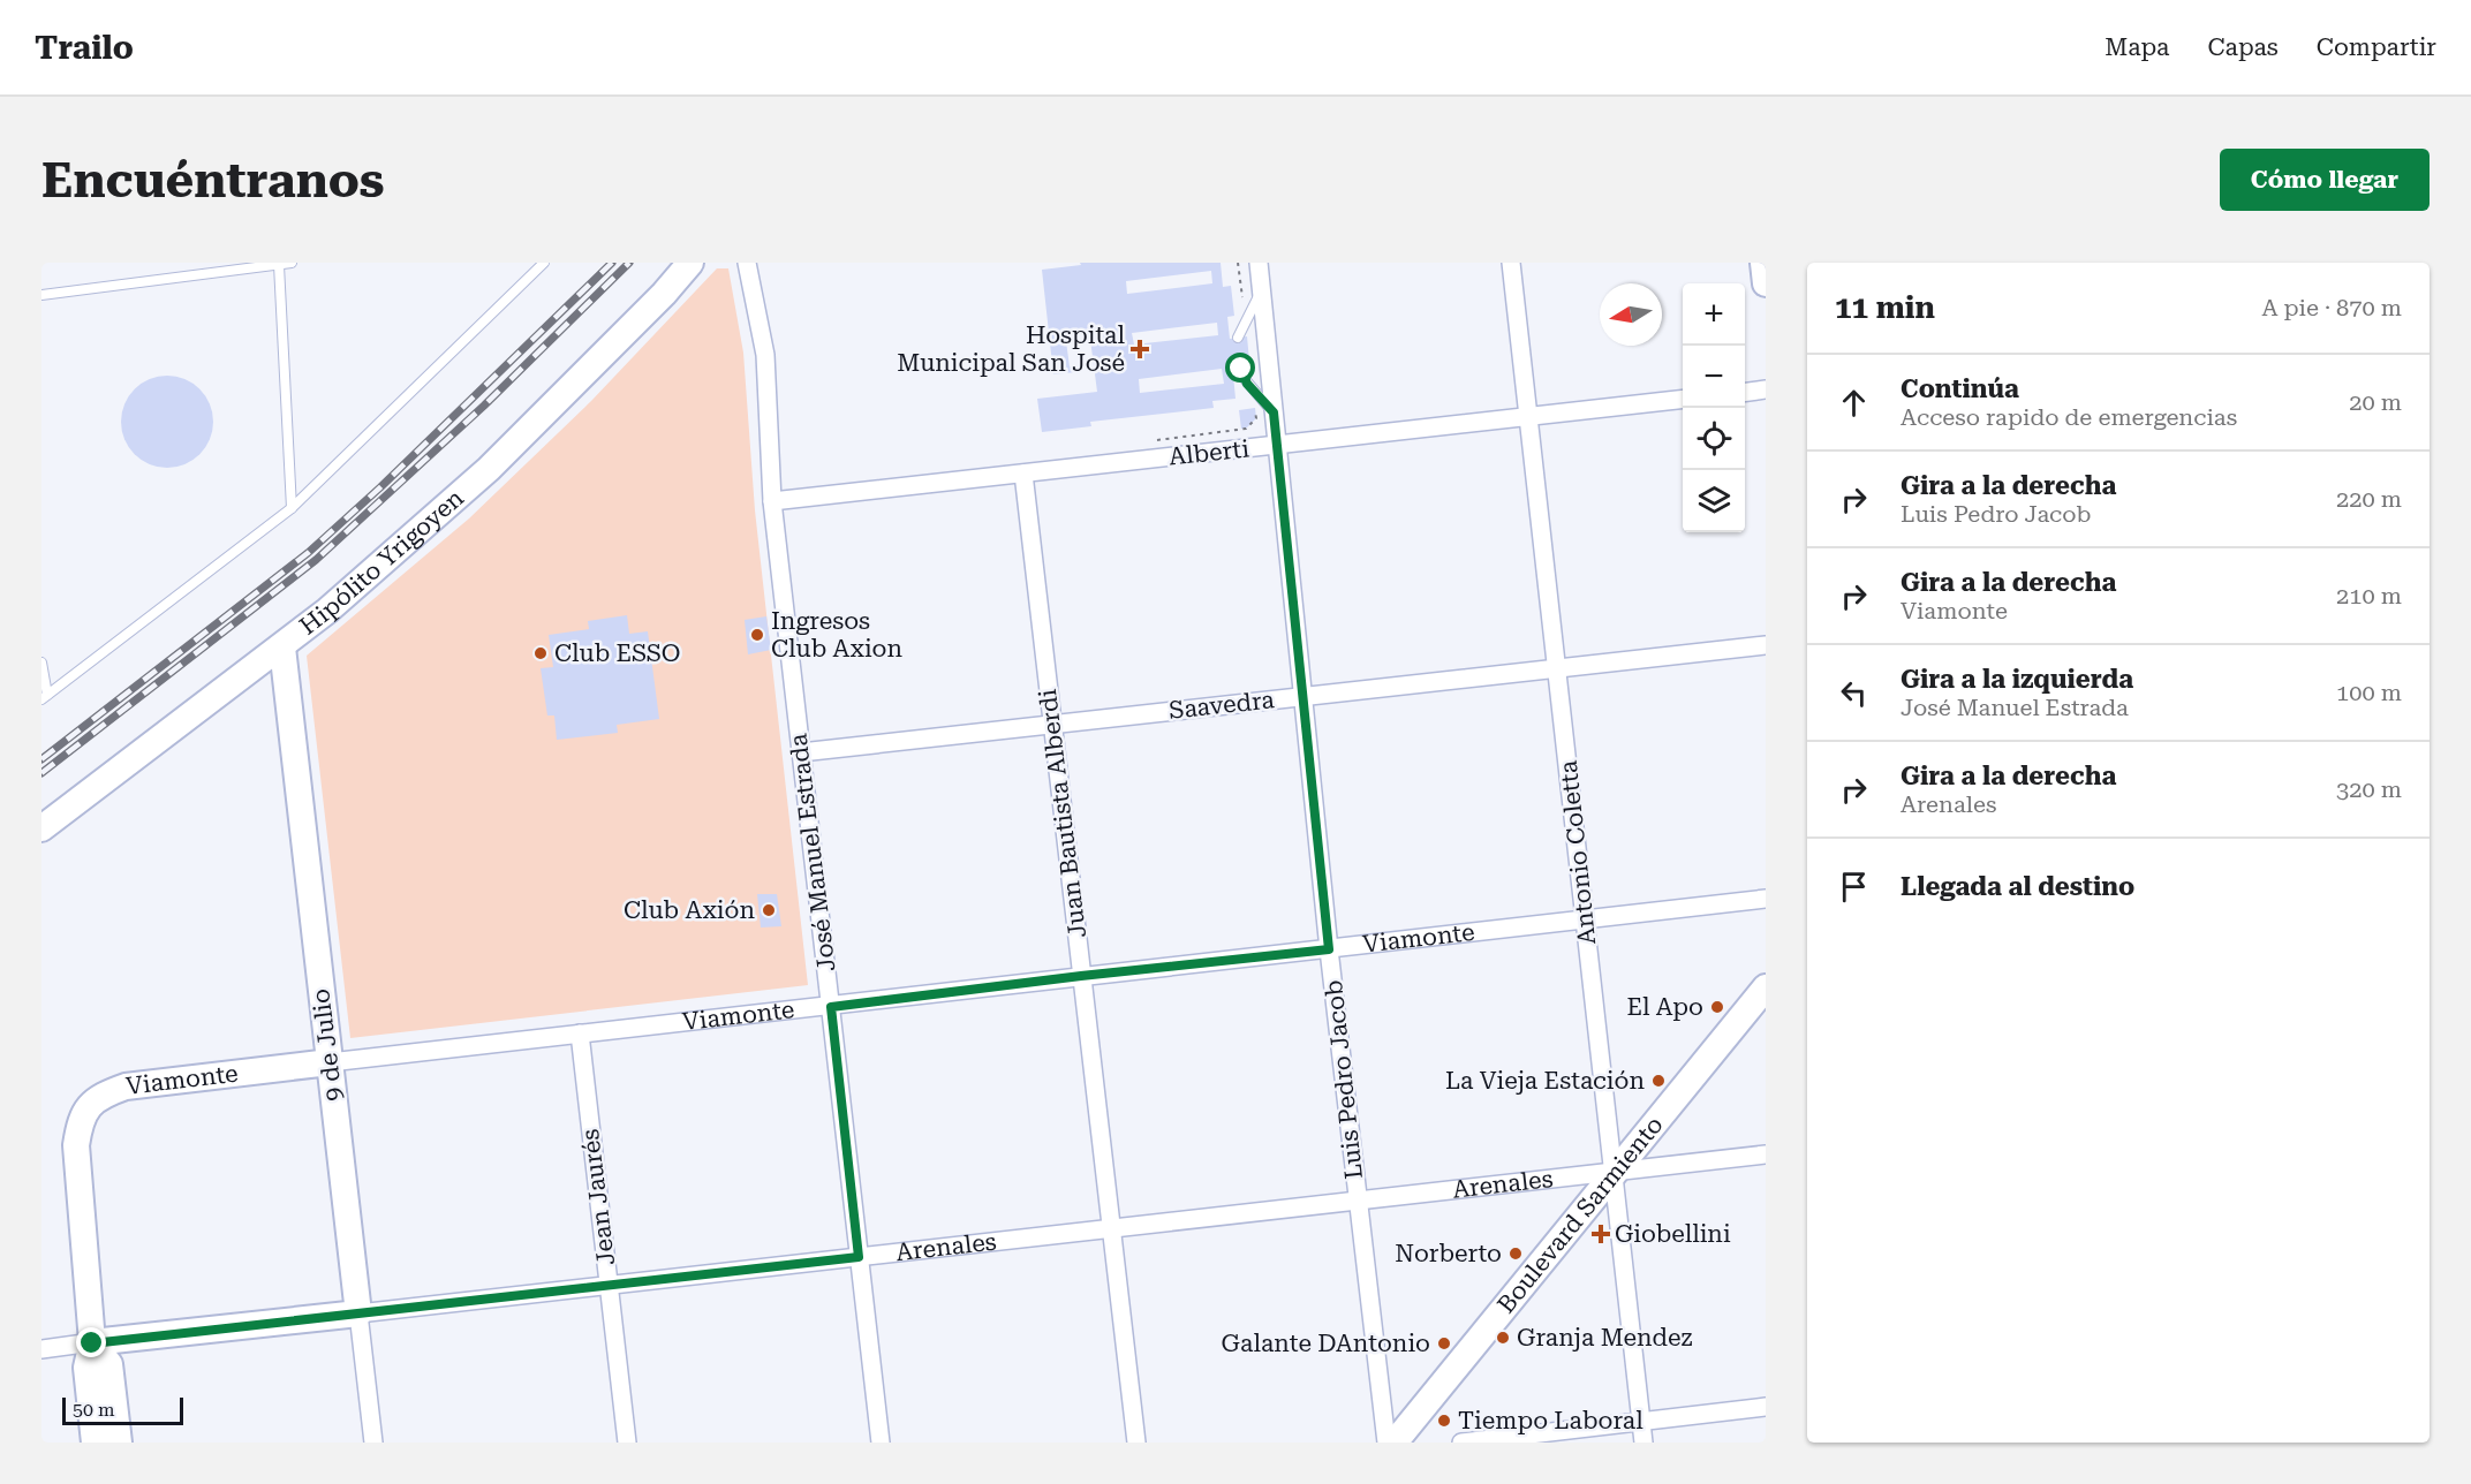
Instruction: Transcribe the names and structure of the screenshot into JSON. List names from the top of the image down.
{
  "streets": {
    "street": [
      "Alberti",
      "Hipólito Yrigoyen",
      "Saavedra",
      "Juan Bautista Alberdi",
      "José Manuel Estrada",
      "Antonio Coletta",
      "Viamonte",
      "9 de Julio",
      "Luis Pedro Jacob",
      "Arenales",
      "Jean Jaurés",
      "Boulevard Sarmiento"
    ]
  },
  "crossings": [
    ["Alberti", "Juan Bautista Alberdi"],
    ["Alberti", "José Manuel Estrada"],
    ["Alberti", "Antonio Coletta"],
    ["Alberti", "Luis Pedro Jacob"],
    ["Hipólito Yrigoyen", "9 de Julio"],
    ["Saavedra", "Juan Bautista Alberdi"],
    ["Saavedra", "José Manuel Estrada"],
    ["Saavedra", "Antonio Coletta"],
    ["Saavedra", "Luis Pedro Jacob"],
    ["Juan Bautista Alberdi", "Viamonte"],
    ["Juan Bautista Alberdi", "Arenales"],
    ["José Manuel Estrada", "Viamonte"],
    ["José Manuel Estrada", "Arenales"],
    ["Antonio Coletta", "Viamonte"],
    ["Antonio Coletta", "Arenales"],
    ["Antonio Coletta", "Boulevard Sarmiento"],
    ["Viamonte", "9 de Julio"],
    ["Viamonte", "Luis Pedro Jacob"],
    ["Viamonte", "Arenales"],
    ["Viamonte", "Jean Jaurés"],
    ["9 de Julio", "Arenales"],
    ["Luis Pedro Jacob", "Arenales"],
    ["Arenales", "Jean Jaurés"],
    ["Arenales", "Boulevard Sarmiento"]
  ],
  "places": {
    "health": ["Hospital Municipal San José", "Giobellini"],
    "other": [
      "Ingresos Club Axion",
      "Club ESSO",
      "Club Axión",
      "El Apo",
      "La Vieja Estación",
      "Norberto",
      "Granja Mendez",
      "Galante DAntonio",
      "Tiempo Laboral"
    ]
  },
  "scale_bar": "50 m",
  "north": "left",
  "page": {
    "header": "Trailo",
    "nav": ["Mapa", "Capas", "Compartir"],
    "buttons": "Cómo llegar",
    "title": "Encuéntranos",
    "heading": ["11 min", "A pie · 870 m"],
    "map_buttons": ["+", "−"],
    "list": [
      ["Continúa", "Acceso rapido de emergencias", "20 m"],
      ["Gira a la derecha", "Luis Pedro Jacob", "220 m"],
      ["Gira a la derecha", "Viamonte", "210 m"],
      ["Gira a la izquierda", "José Manuel Estrada", "100 m"],
      ["Gira a la derecha", "Arenales", "320 m"],
      "Llegada al destino"
    ],
    "scale": "50 m"
  }
}
